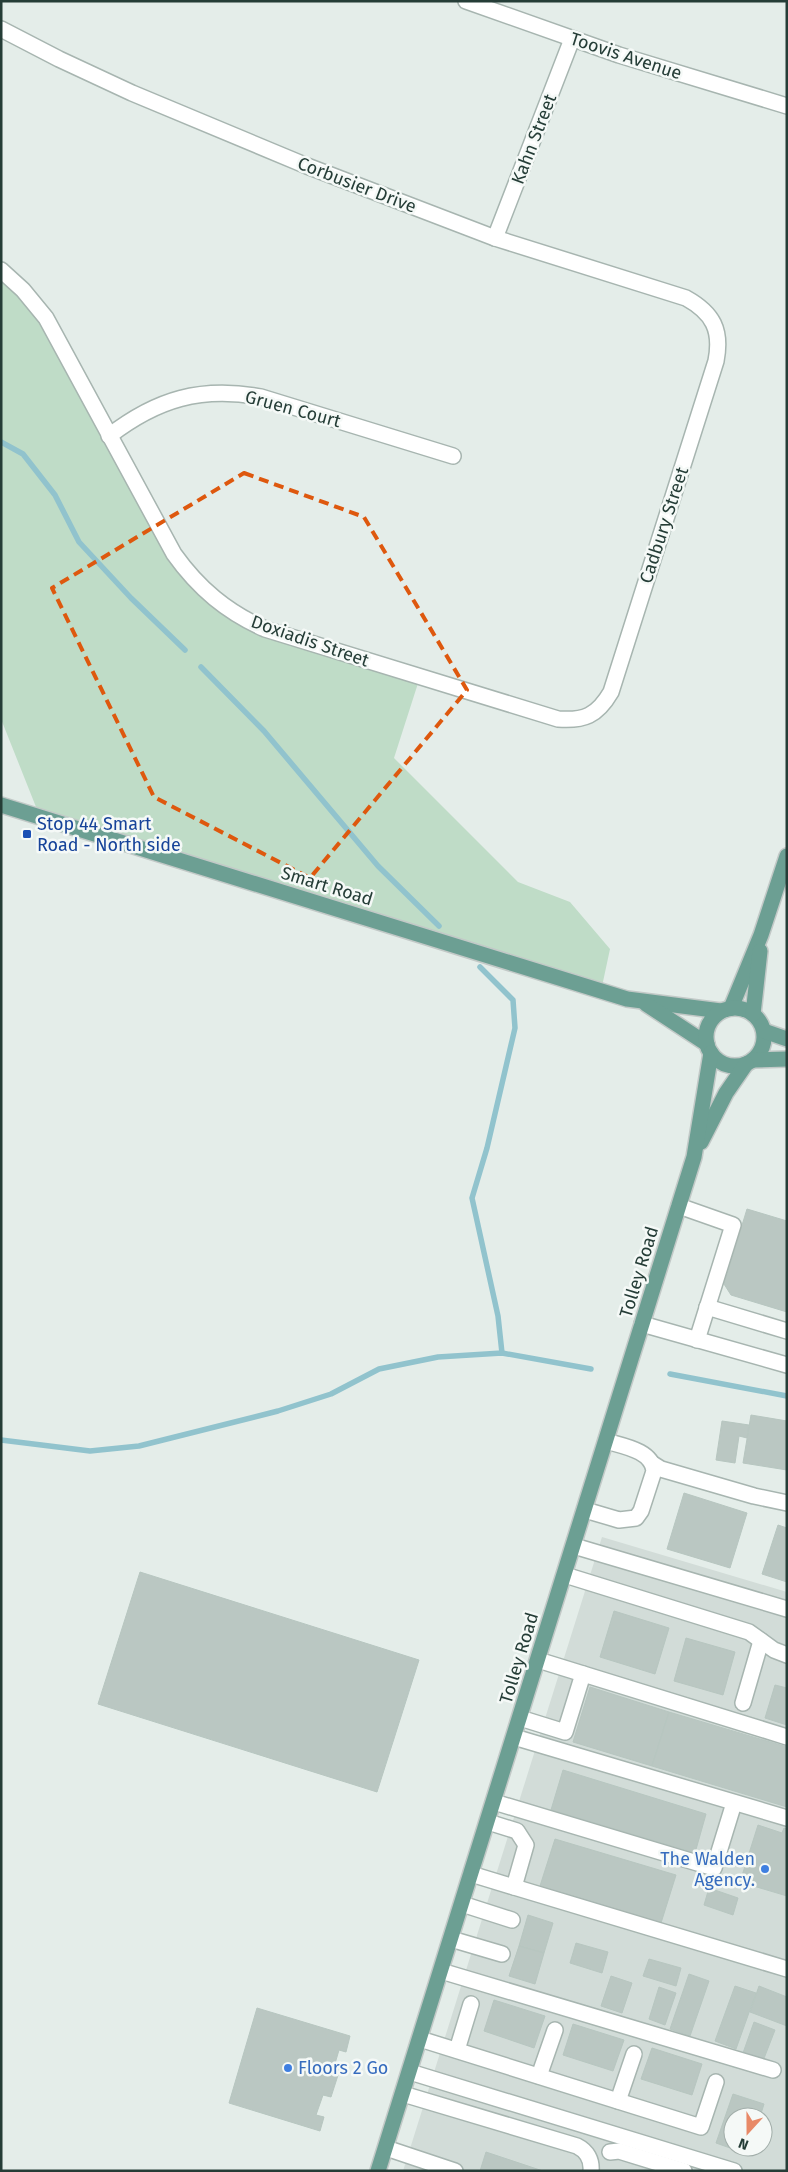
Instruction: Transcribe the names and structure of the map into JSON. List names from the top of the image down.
{
  "streets": {
    "main road": ["Smart Road", "Tolley Road"],
    "street": [
      "Toovis Avenue",
      "Kahn Street",
      "Corbusier Drive",
      "Gruen Court",
      "Cadbury Street",
      "Doxiadis Street"
    ]
  },
  "crossings": [
    ["Toovis Avenue", "Kahn Street"],
    ["Kahn Street", "Corbusier Drive"],
    ["Corbusier Drive", "Cadbury Street"],
    ["Gruen Court", "Doxiadis Street"],
    ["Cadbury Street", "Doxiadis Street"],
    ["Smart Road", "Tolley Road"]
  ],
  "places": {
    "transit": ["Stop 44 Smart Road - North side"],
    "other": ["The Walden Agency.", "Floors 2 Go"]
  },
  "north": "bottom"
}
